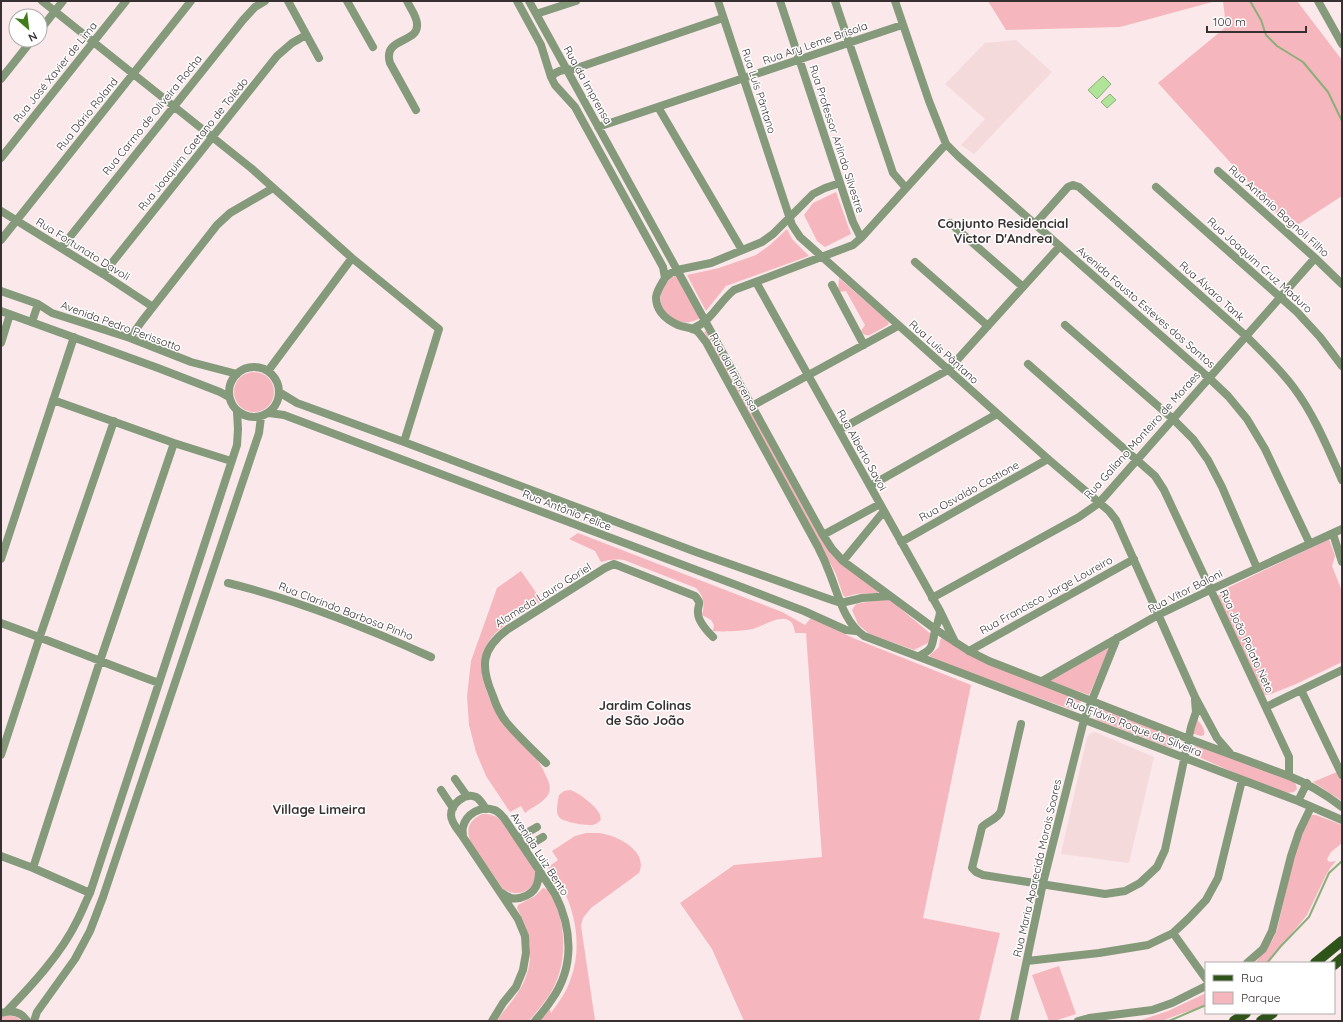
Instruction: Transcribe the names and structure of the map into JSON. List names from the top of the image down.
{
  "streets": {
    "street": [
      "Rua Ary Leme Brisola",
      "Rua José Xavier de Lima",
      "Rua da Imprensa",
      "Rua Luís Pântano",
      "Rua Dário Roland",
      "Rua Carmo de Oliveira Rocha",
      "Rua Professor Arlíndo Silvestre",
      "Rua Joaquim Caetano de Tolêdo",
      "Rua Antônio Bagnoli Filho",
      "Rua Fortunato Davoli",
      "Rua Joaquim Cruz Maduro",
      "Rua Álvaro Tank",
      "Avenida Fausto Esteves dos Santos",
      "Avenida Pedro Perissotto",
      "Rua Galiano Monteiro de Moraes",
      "Rua Alberto Savoi",
      "Rua Osvaldo Castione",
      "Rua Antônio Felice",
      "Rua Vítor Baloni",
      "Alameda Lauro Goriel",
      "Rua Francisco Jorge Loureiro",
      "Rua Clarindo Barbosa Pinho",
      "Rua João Polato Neto",
      "Rua Flávio Roque da Silveira",
      "Avenida Luiz Bento",
      "Rua Maria Aparecida Morais Soares"
    ]
  },
  "crossings": [
    ["Rua Ary Leme Brisola", "Rua da Imprensa"],
    ["Rua Ary Leme Brisola", "Rua Luís Pântano"],
    ["Rua Ary Leme Brisola", "Rua Professor Arlíndo Silvestre"],
    ["Rua Ary Leme Brisola", "Avenida Fausto Esteves dos Santos"],
    ["Rua da Imprensa", "Rua Antônio Felice"],
    ["Rua da Imprensa", "Rua Flávio Roque da Silveira"],
    ["Rua Luís Pântano", "Rua Galiano Monteiro de Moraes"],
    ["Rua Luís Pântano", "Rua Osvaldo Castione"],
    ["Rua Luís Pântano", "Rua Vítor Baloni"],
    ["Rua Luís Pântano", "Rua Francisco Jorge Loureiro"],
    ["Rua Luís Pântano", "Rua Flávio Roque da Silveira"],
    ["Rua Luís Pântano", "Rua Maria Aparecida Morais Soares"],
    ["Rua Dário Roland", "Rua Fortunato Davoli"],
    ["Rua Carmo de Oliveira Rocha", "Rua Fortunato Davoli"],
    ["Rua Joaquim Caetano de Tolêdo", "Rua Fortunato Davoli"],
    ["Rua Antônio Bagnoli Filho", "Rua Galiano Monteiro de Moraes"],
    ["Rua Joaquim Cruz Maduro", "Rua Galiano Monteiro de Moraes"],
    ["Rua Álvaro Tank", "Avenida Fausto Esteves dos Santos"],
    ["Rua Álvaro Tank", "Rua Galiano Monteiro de Moraes"],
    ["Avenida Fausto Esteves dos Santos", "Rua Galiano Monteiro de Moraes"],
    ["Avenida Fausto Esteves dos Santos", "Rua Vítor Baloni"],
    ["Avenida Pedro Perissotto", "Rua Antônio Felice"],
    ["Rua Galiano Monteiro de Moraes", "Rua Alberto Savoi"],
    ["Rua Galiano Monteiro de Moraes", "Rua João Polato Neto"],
    ["Rua Alberto Savoi", "Rua Osvaldo Castione"],
    ["Rua Alberto Savoi", "Rua Flávio Roque da Silveira"],
    ["Rua Vítor Baloni", "Rua João Polato Neto"],
    ["Rua Vítor Baloni", "Rua Flávio Roque da Silveira"],
    ["Rua Vítor Baloni", "Rua Maria Aparecida Morais Soares"],
    ["Rua Francisco Jorge Loureiro", "Rua Flávio Roque da Silveira"],
    ["Rua João Polato Neto", "Rua Flávio Roque da Silveira"],
    ["Rua Flávio Roque da Silveira", "Rua Maria Aparecida Morais Soares"]
  ],
  "districts": ["Conjunto Residencial Victor D'Andrea", "Jardim Colinas de São João", "Village Limeira"],
  "legend": ["Rua", "Parque"],
  "scale_bar": "100 m",
  "north": "bottom right"
}
